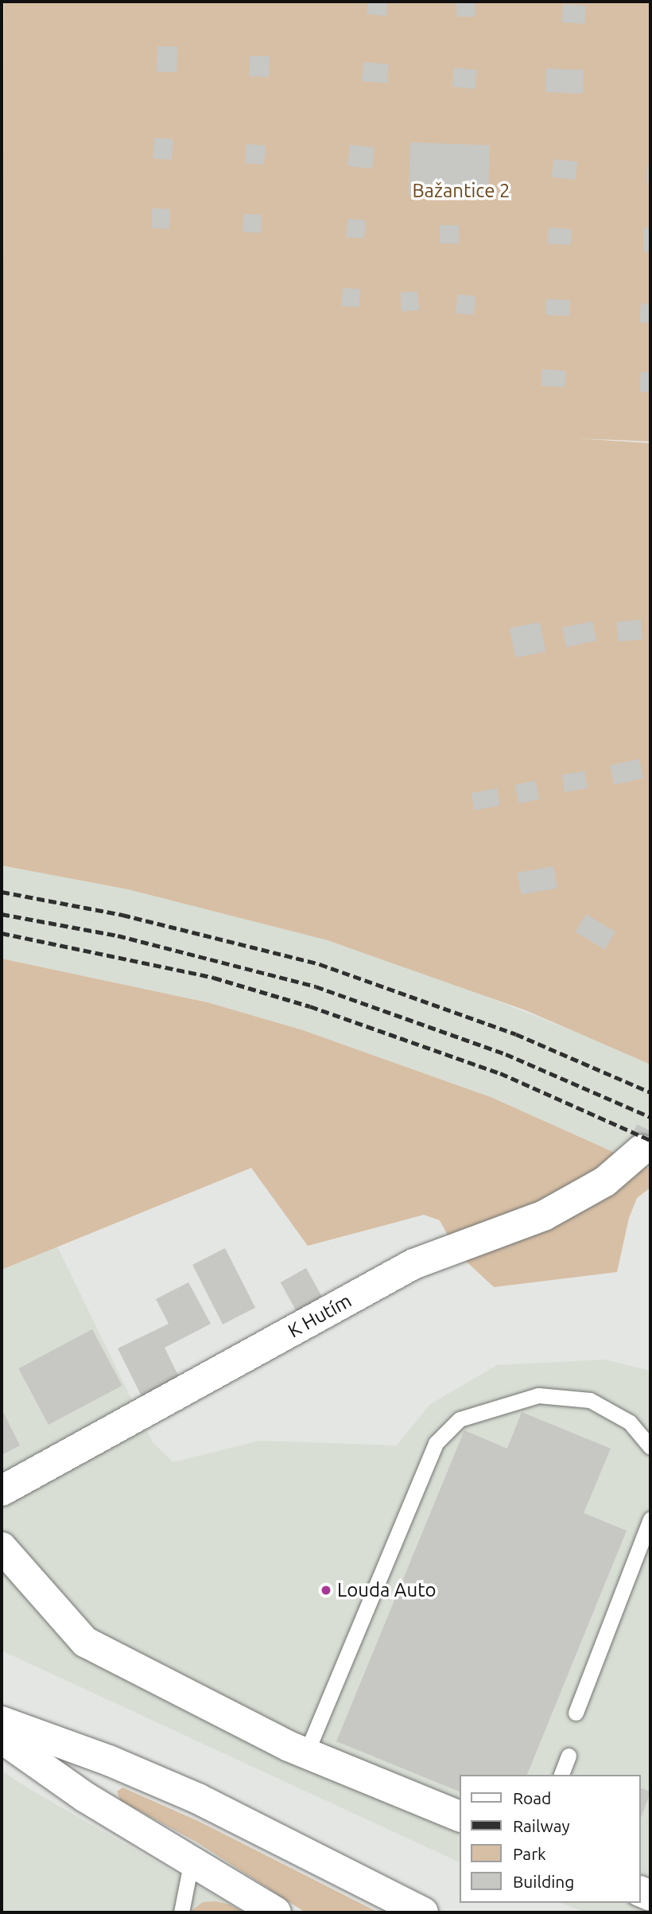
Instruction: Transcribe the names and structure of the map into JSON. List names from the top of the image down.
{
  "streets": {
    "street": ["K Hutím"]
  },
  "parks": ["Bažantice 2"],
  "places": ["Louda Auto"],
  "legend": [
    "Road",
    "Railway",
    "Park",
    "Building"
  ]
}
